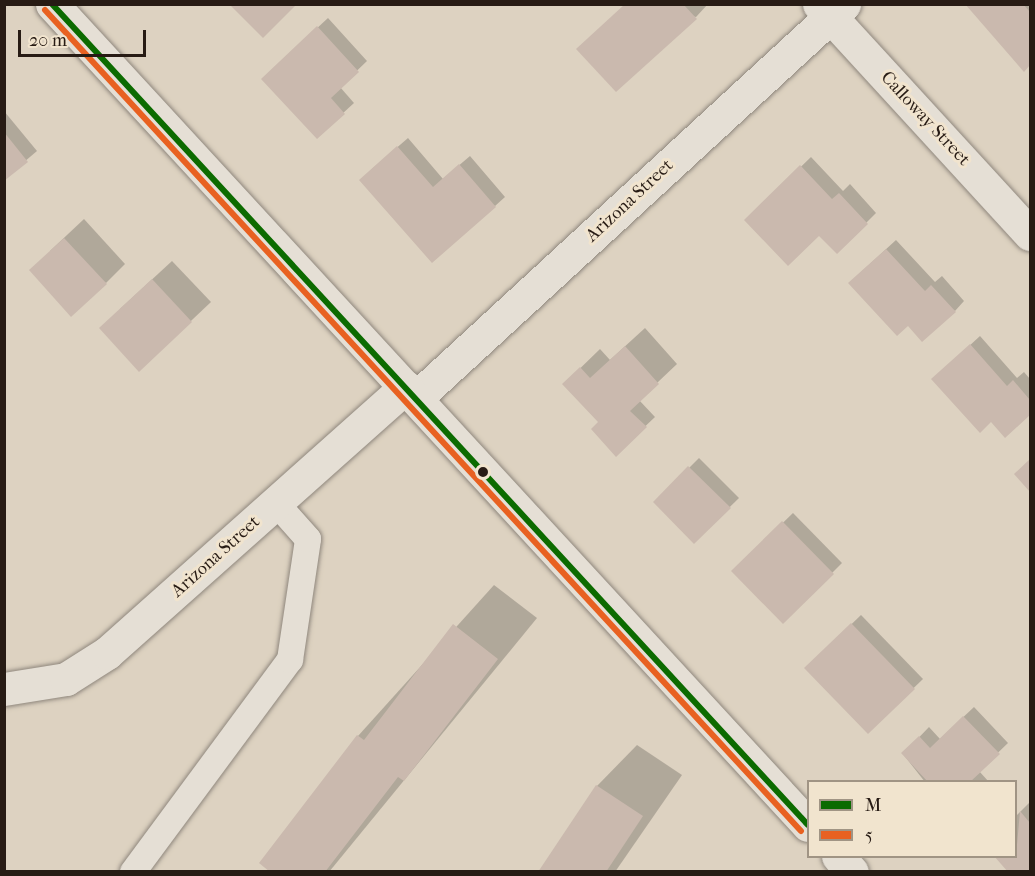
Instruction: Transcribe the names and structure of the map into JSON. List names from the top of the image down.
{
  "streets": {
    "street": ["Calloway Street", "Arizona Street"]
  },
  "crossings": [
    ["Calloway Street", "Arizona Street"]
  ],
  "lines": ["transit line M", "transit line 5"],
  "legend": ["M", "5"],
  "scale_bar": "20 m"
}
